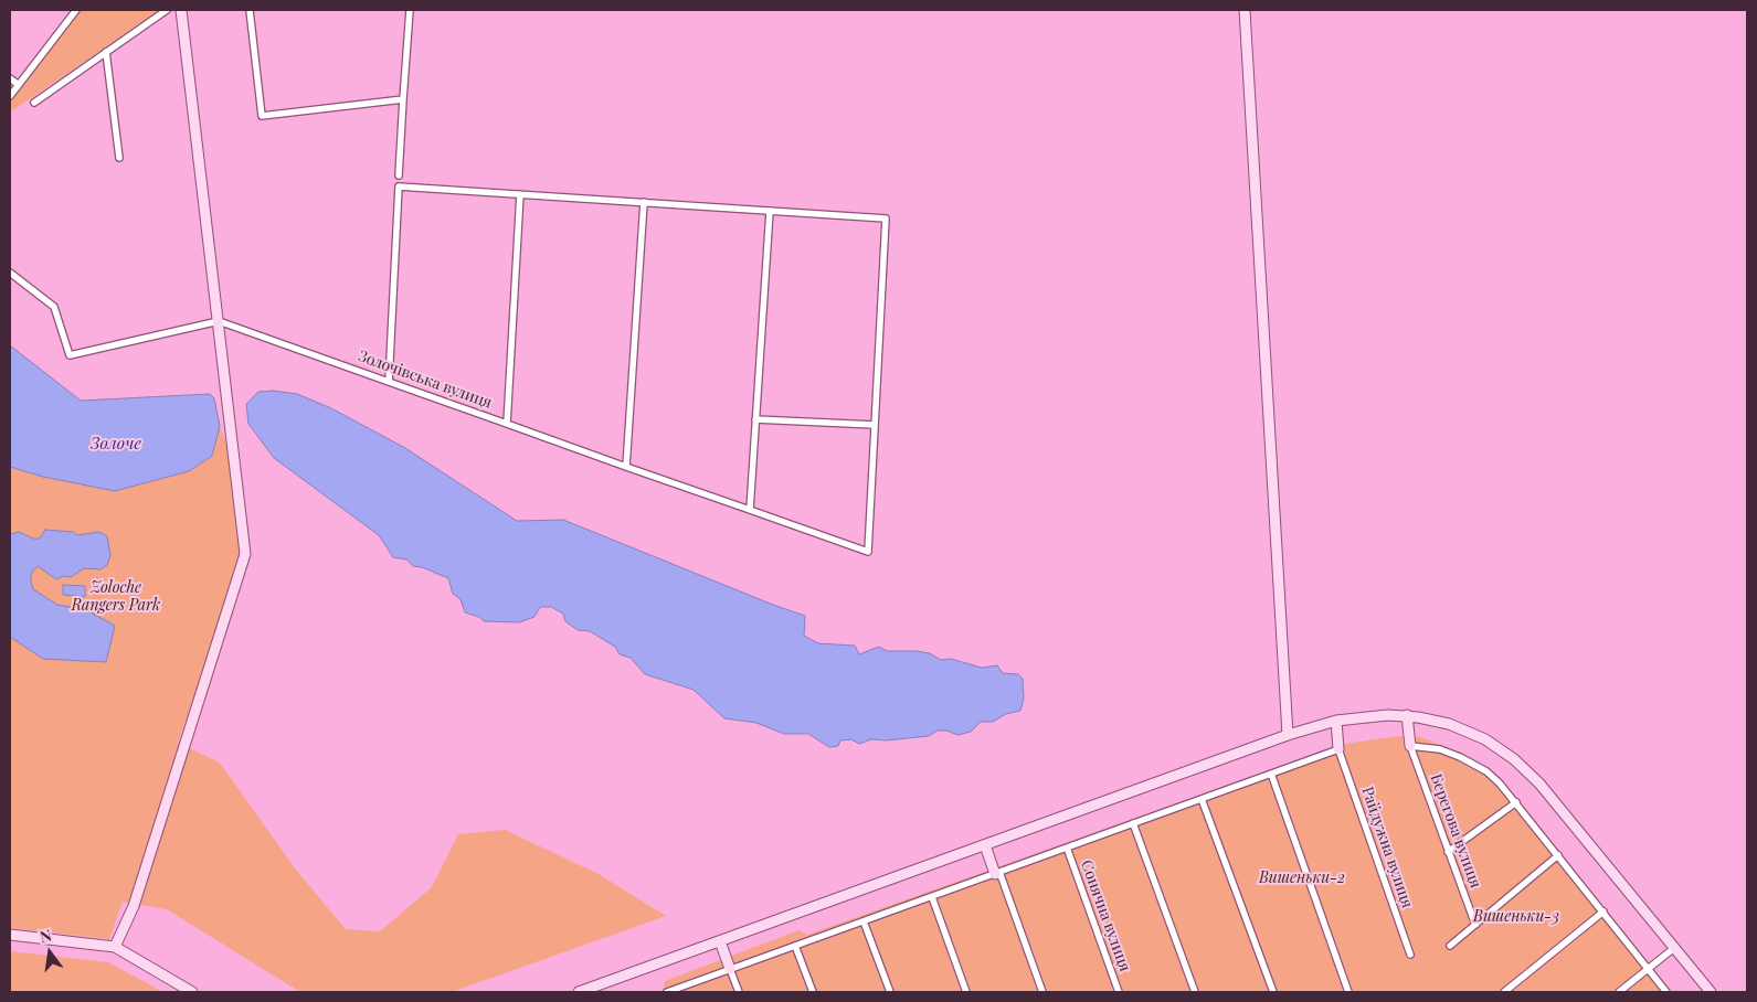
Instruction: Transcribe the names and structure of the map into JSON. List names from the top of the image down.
{
  "streets": {
    "street": [
      "Золочівська вулиця",
      "Берегова вулиця",
      "Райдужна вулиця",
      "Сонячна вулиця"
    ]
  },
  "water": ["Золоче"],
  "parks": ["Zoloche Rangers Park", "Вишеньки-2", "Вишеньки-3"],
  "north": "top"
}
